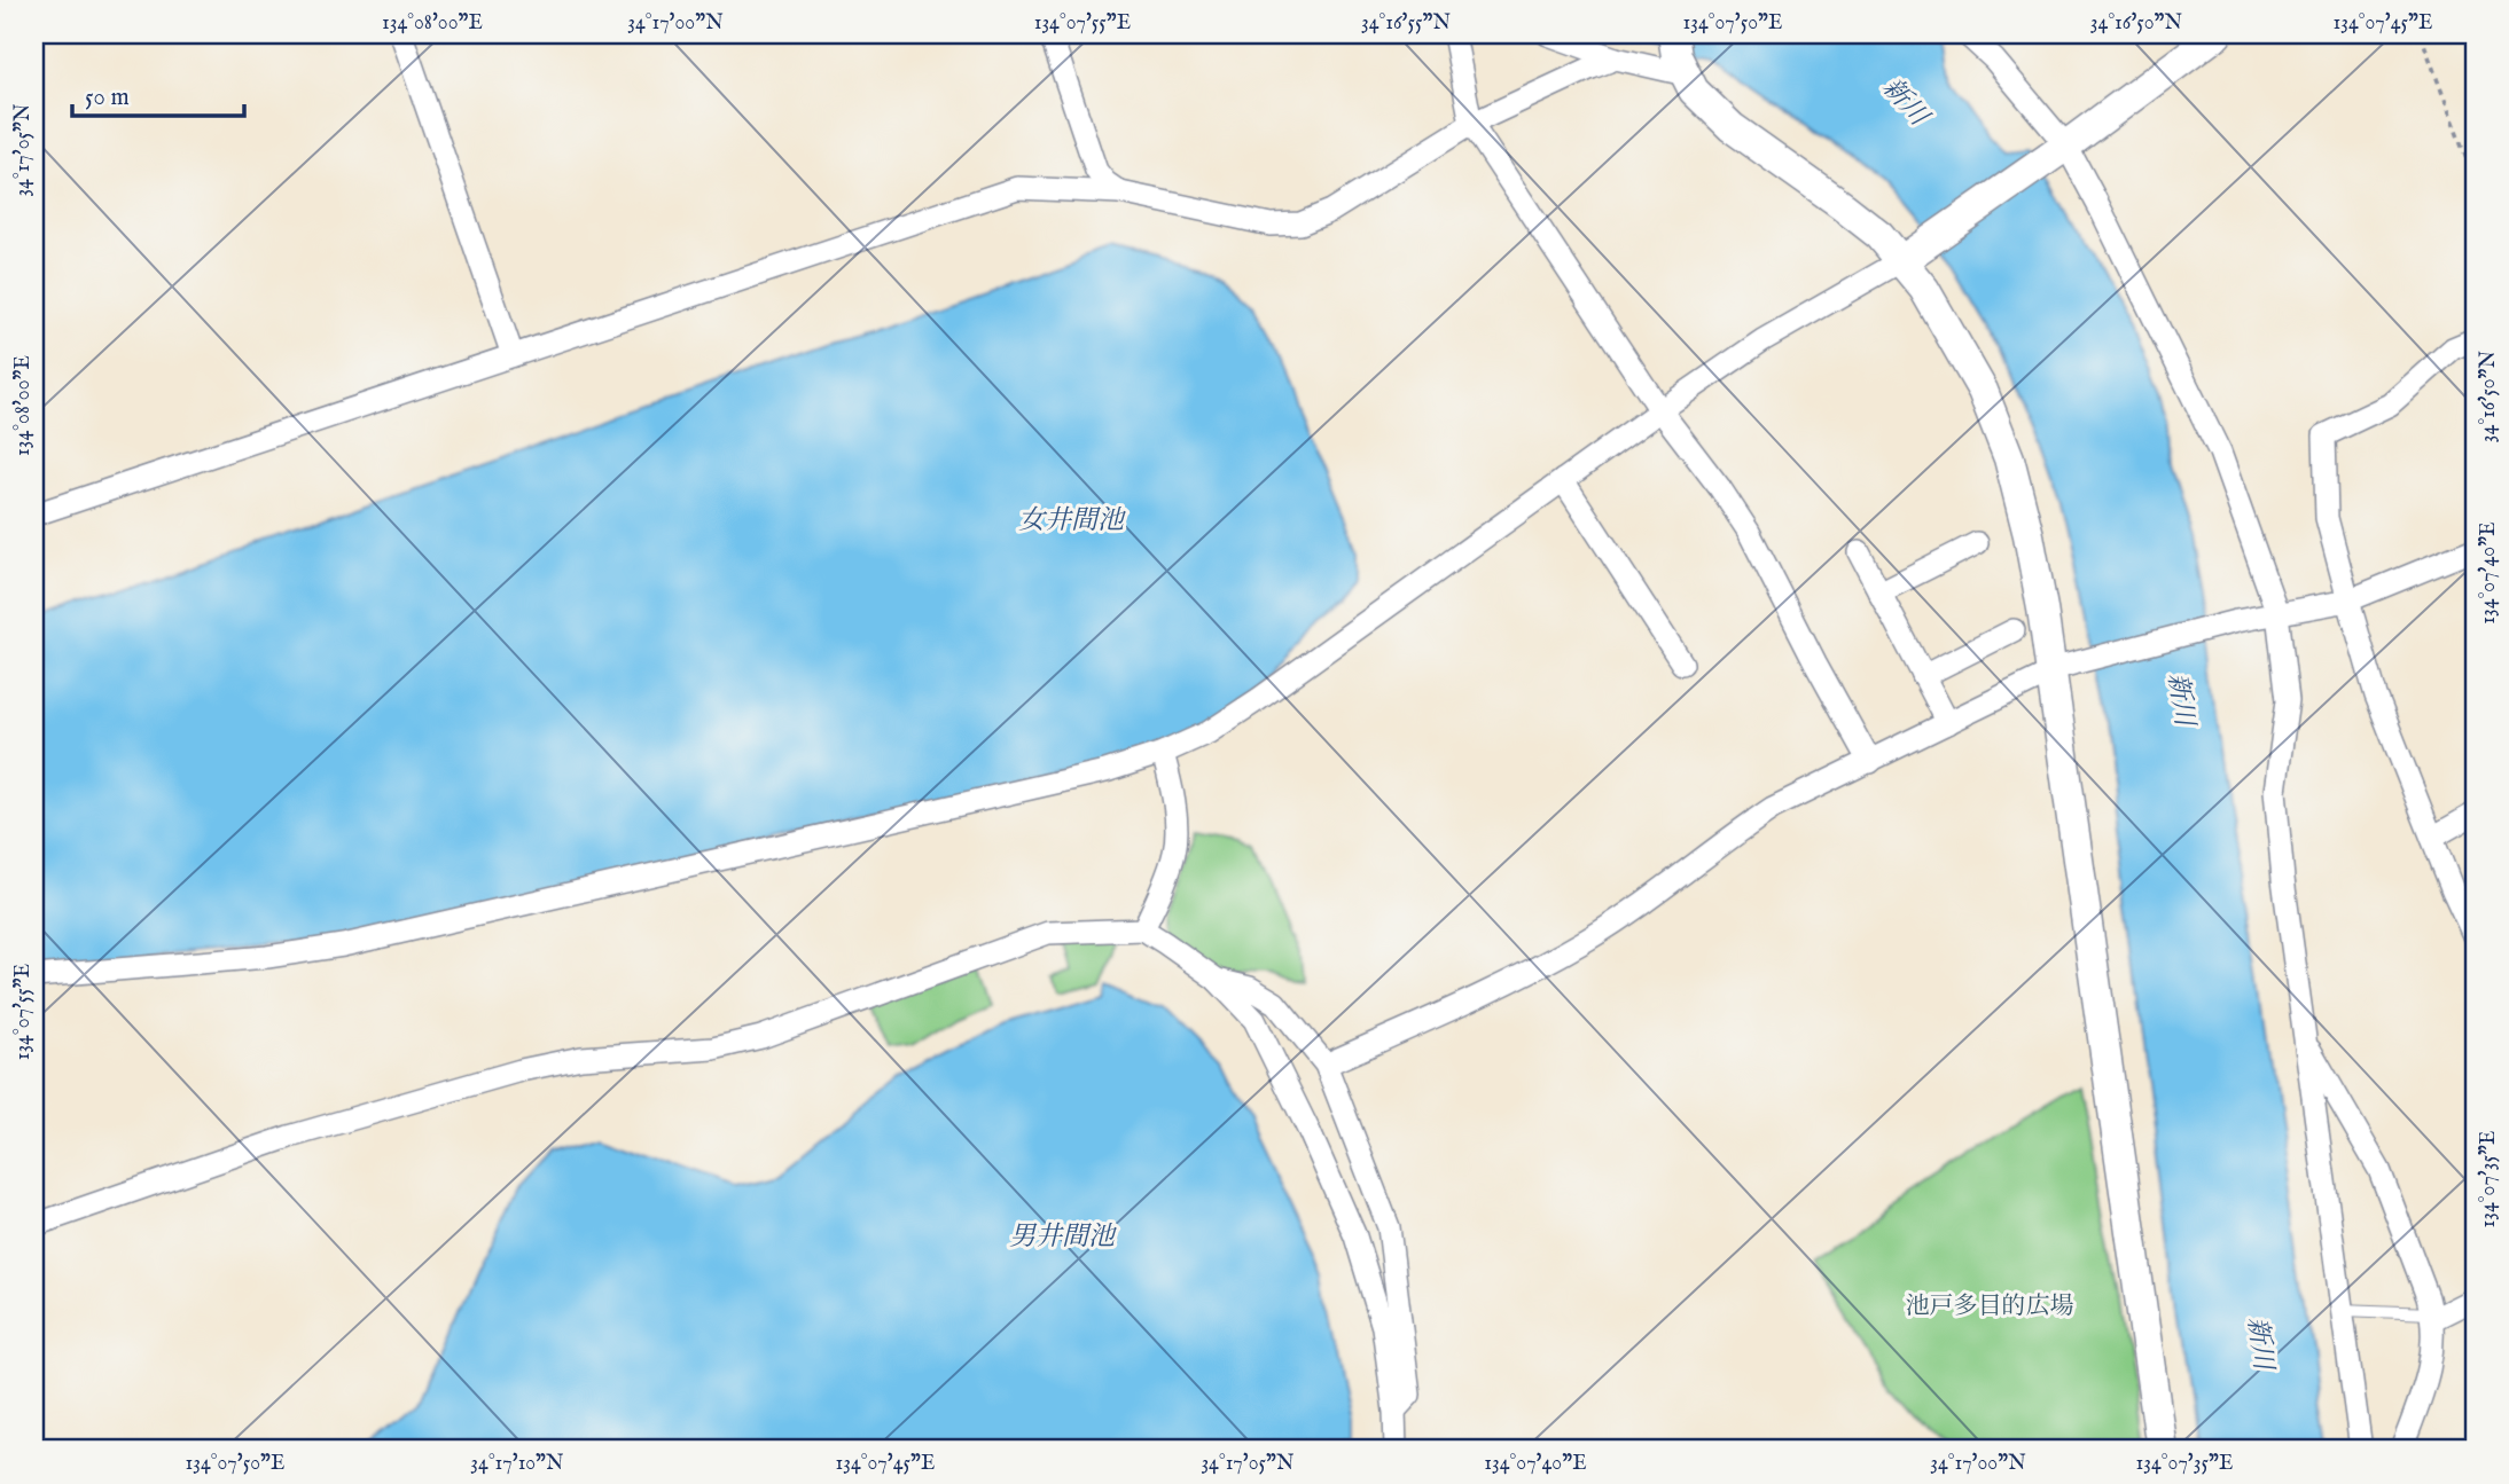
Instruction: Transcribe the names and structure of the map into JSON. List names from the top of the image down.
{
  "water": ["新川", "女井間池", "男井間池"],
  "parks": ["池戸多目的広場"],
  "scale_bar": "50 m",
  "coordinates": [
    "134°08'00\"E",
    "34°17'00\"N",
    "134°07'55\"E",
    "34°16'55\"N",
    "134°07'50\"E",
    "34°16'50\"N",
    "134°07'45\"E",
    "34°17'05\"N",
    "134°07'40\"E",
    "134°07'35\"E",
    "34°17'10\"N"
  ]
}
